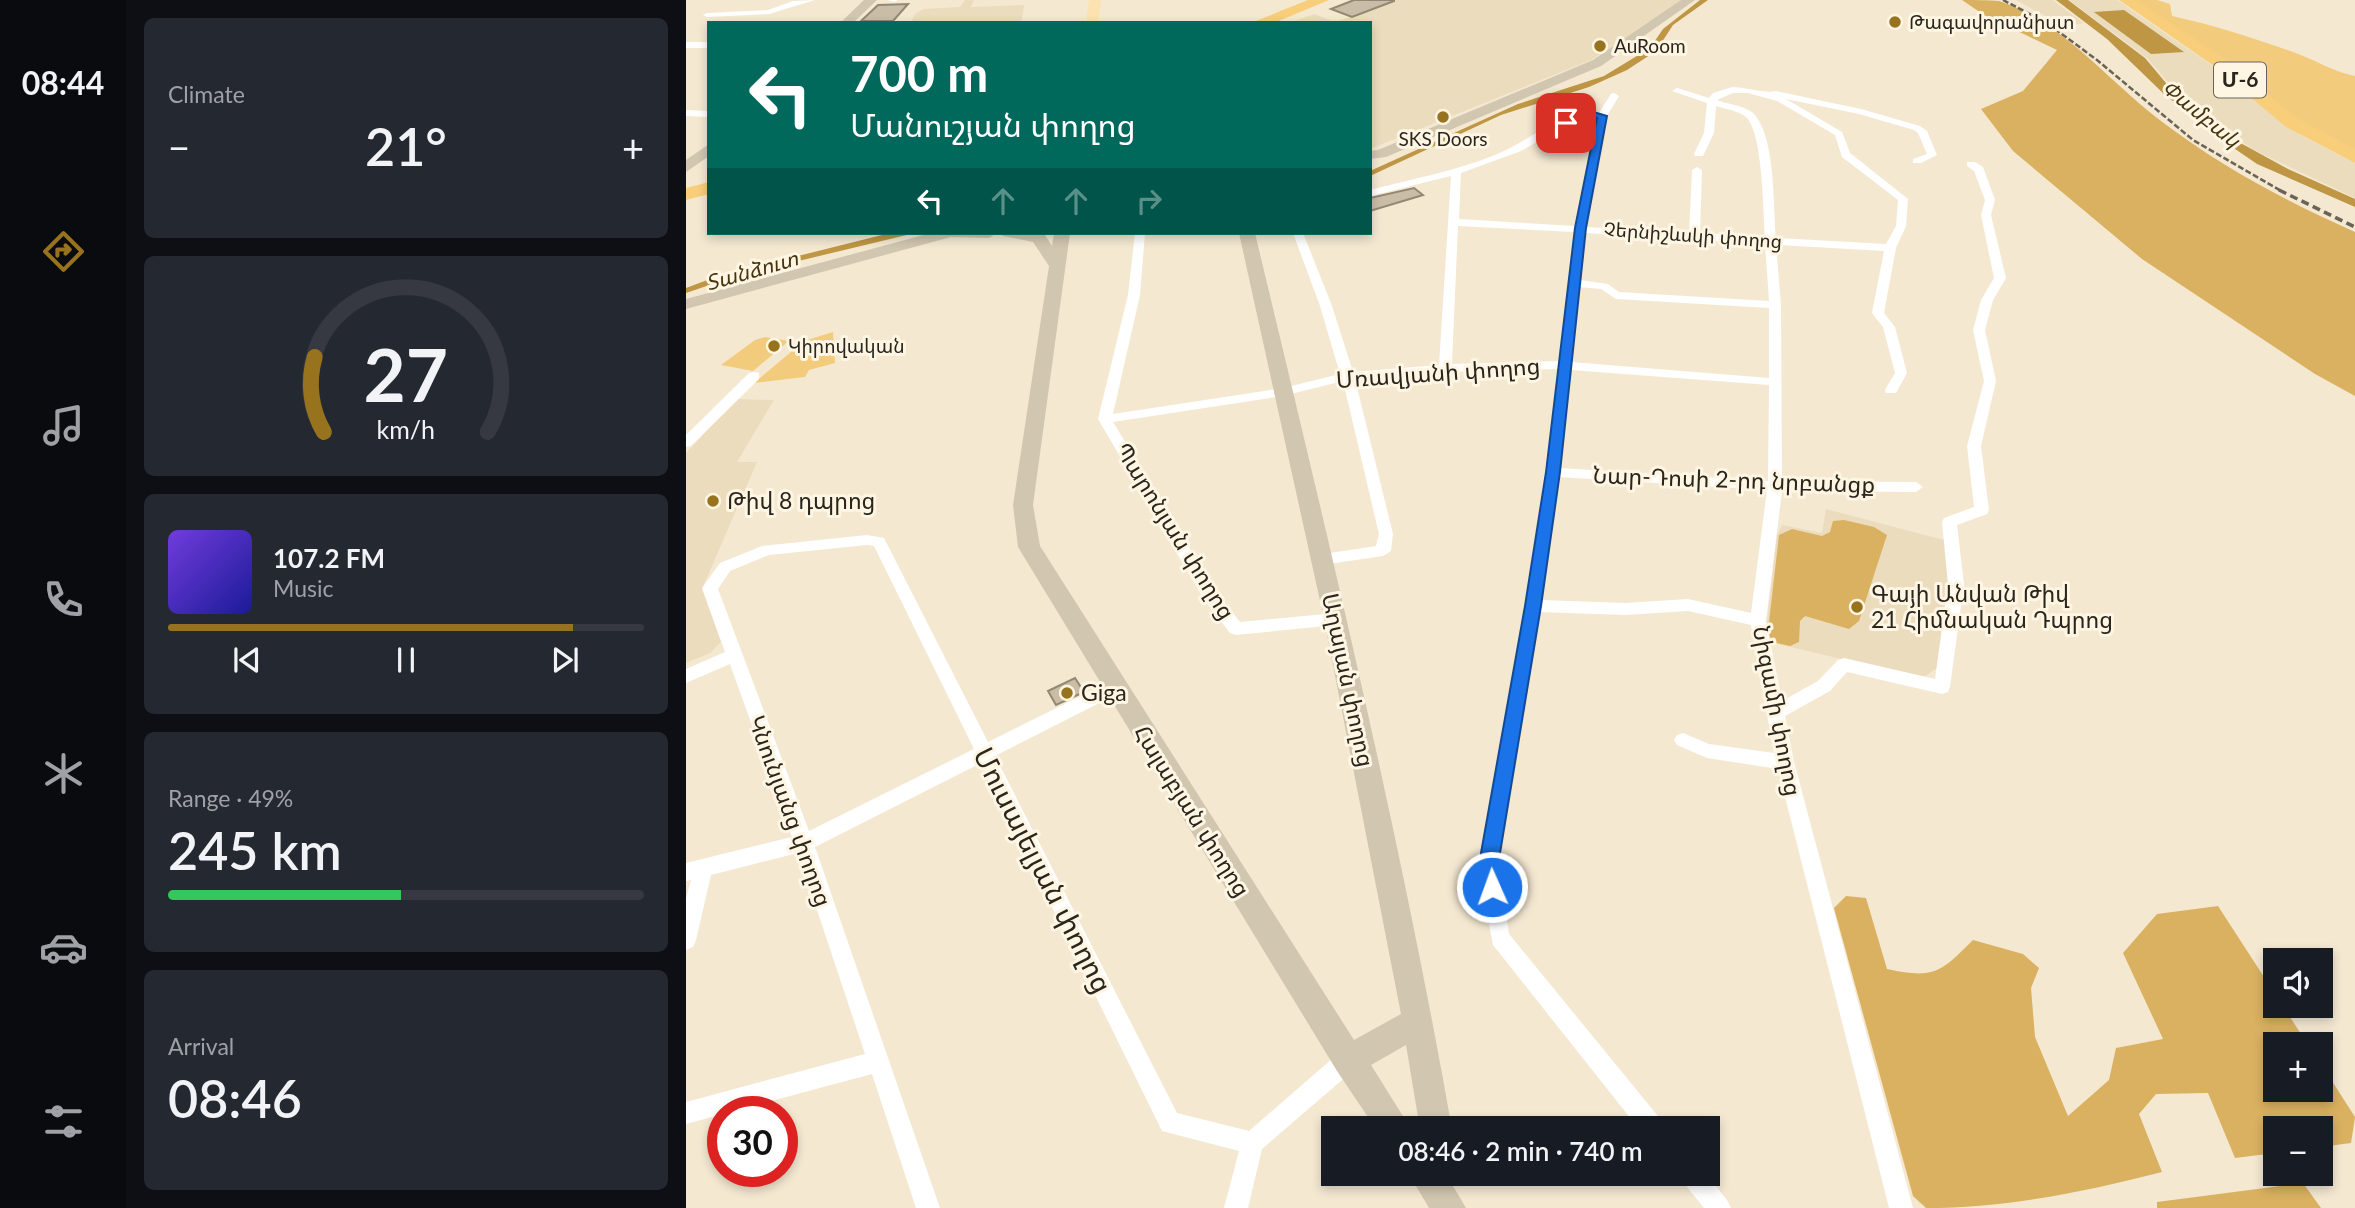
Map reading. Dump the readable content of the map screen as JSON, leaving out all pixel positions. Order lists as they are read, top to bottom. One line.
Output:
{"streets":{"highway":["Մ-6"],"street":["Չերնիշևսկի փողոց","Մռավյանի փողոց","Նար-Դոսի 2-րդ նրբանցք","Պարոնյան փողոց","Աղայան փողոց","Նիզամի փողոց","Կնունյանց փողոց","Հալաբյան փողոց","Մուսայելյան փողոց"]},"crossings":[["Չերնիշևսկի փողոց","Նիզամի փողոց"],["Մռավյանի փողոց","Պարոնյան փողոց"],["Մռավյանի փողոց","Աղայան փողոց"],["Մռավյանի փողոց","Նիզամի փողոց"],["Նար-Դոսի 2-րդ նրբանցք","Նիզամի փողոց"],["Պարոնյան փողոց","Աղայան փողոց"],["Կնունյանց փողոց","Մուսայելյան փողոց"]],"water":["Փամբակ","Տանձուտ"],"places":["Թագավորանիստ","AuRoom","SKS Doors","Կիրովական","Թիվ 8 դպրոց","Գայի Անվան Թիվ 21 Հիմնական Դպրոց","Giga"],"page":{"tabs":"08:44","tile":["Climate",["Range · 49%","245 km"],["Arrival","08:46"]],"turn":["700 m","Մանուշյան փողոց"],"heat":["−","21°","+"],"song":["107.2 FM","Music"],"map_buttons":["+","−"],"limit":"30","trip":"08:46 · 2 min · 740 m","gauge":["27","km/h"]}}
